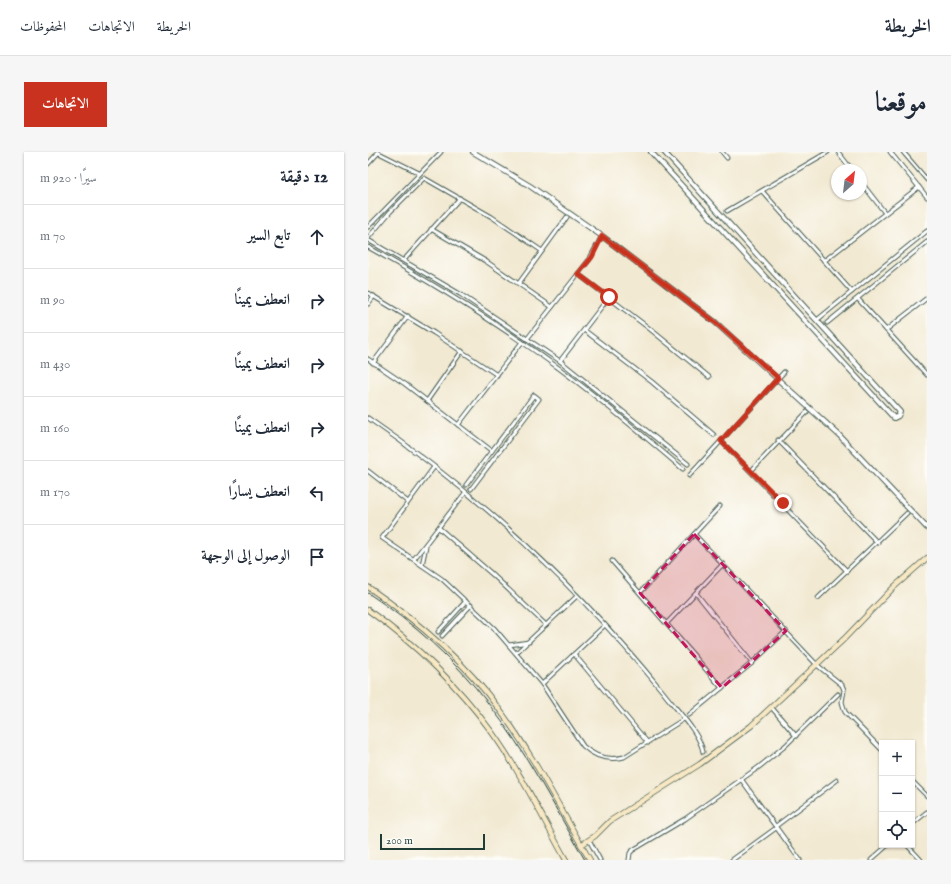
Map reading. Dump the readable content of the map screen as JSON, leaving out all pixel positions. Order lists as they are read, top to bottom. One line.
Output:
{"scale_bar":"200 m","north":"top right","page":{"header":"الخريطة","nav":["الخريطة","الاتجاهات","المحفوظات"],"title":"موقعنا","buttons":"الاتجاهات","heading":["12 دقيقة","سيرًا · 920 m"],"list":[["تابع السير","70 m"],["انعطف يمينًا","90 m"],["انعطف يمينًا","430 m"],["انعطف يمينًا","160 m"],["انعطف يسارًا","170 m"],"الوصول إلى الوجهة"],"map_buttons":["+","−"],"scale":"200 m"}}
